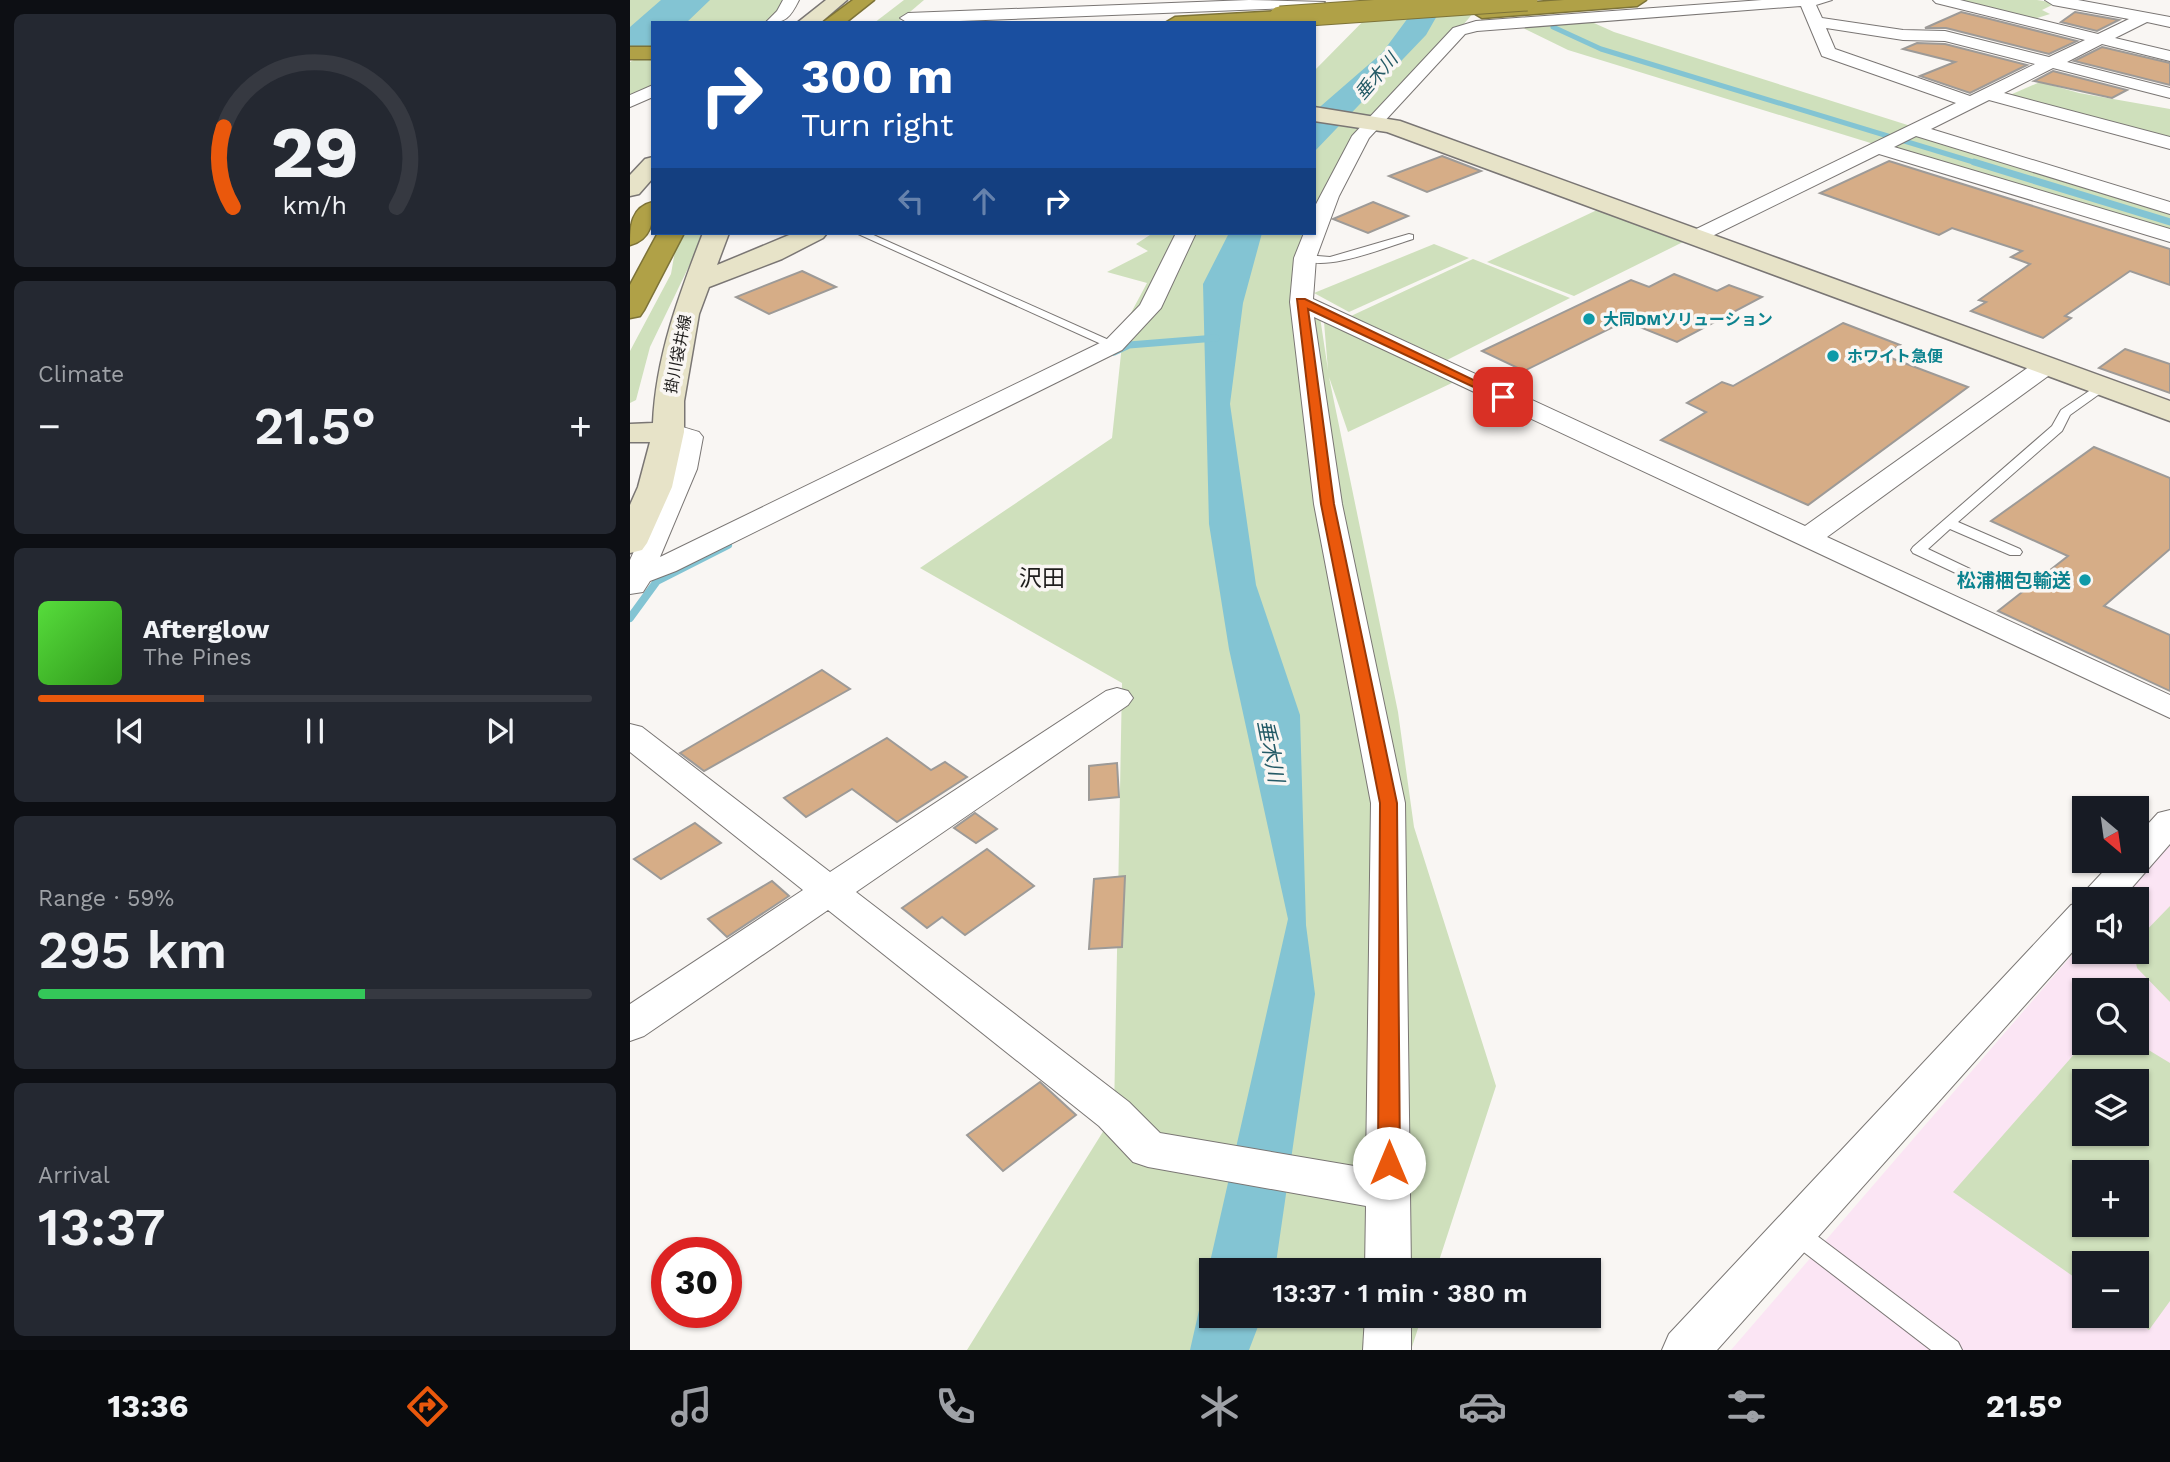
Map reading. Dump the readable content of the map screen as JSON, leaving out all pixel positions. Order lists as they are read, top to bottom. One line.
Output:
{"streets":{"street":["掛川袋井線"]},"districts":["沢田"],"water":["垂木川"],"places":["大同DMソリューション","ホワイト急便","松浦梱包輸送"],"north":"bottom right","page":{"turn":["300 m","Turn right"],"tile":["Climate",["Range · 59%","295 km"],["Arrival","13:37"]],"heat":["−","21.5°","+"],"song":["Afterglow","The Pines"],"map_buttons":["+","−"],"limit":"30","trip":"13:37 · 1 min · 380 m","tabs":["13:36","21.5°"],"gauge":["29","km/h"]}}
